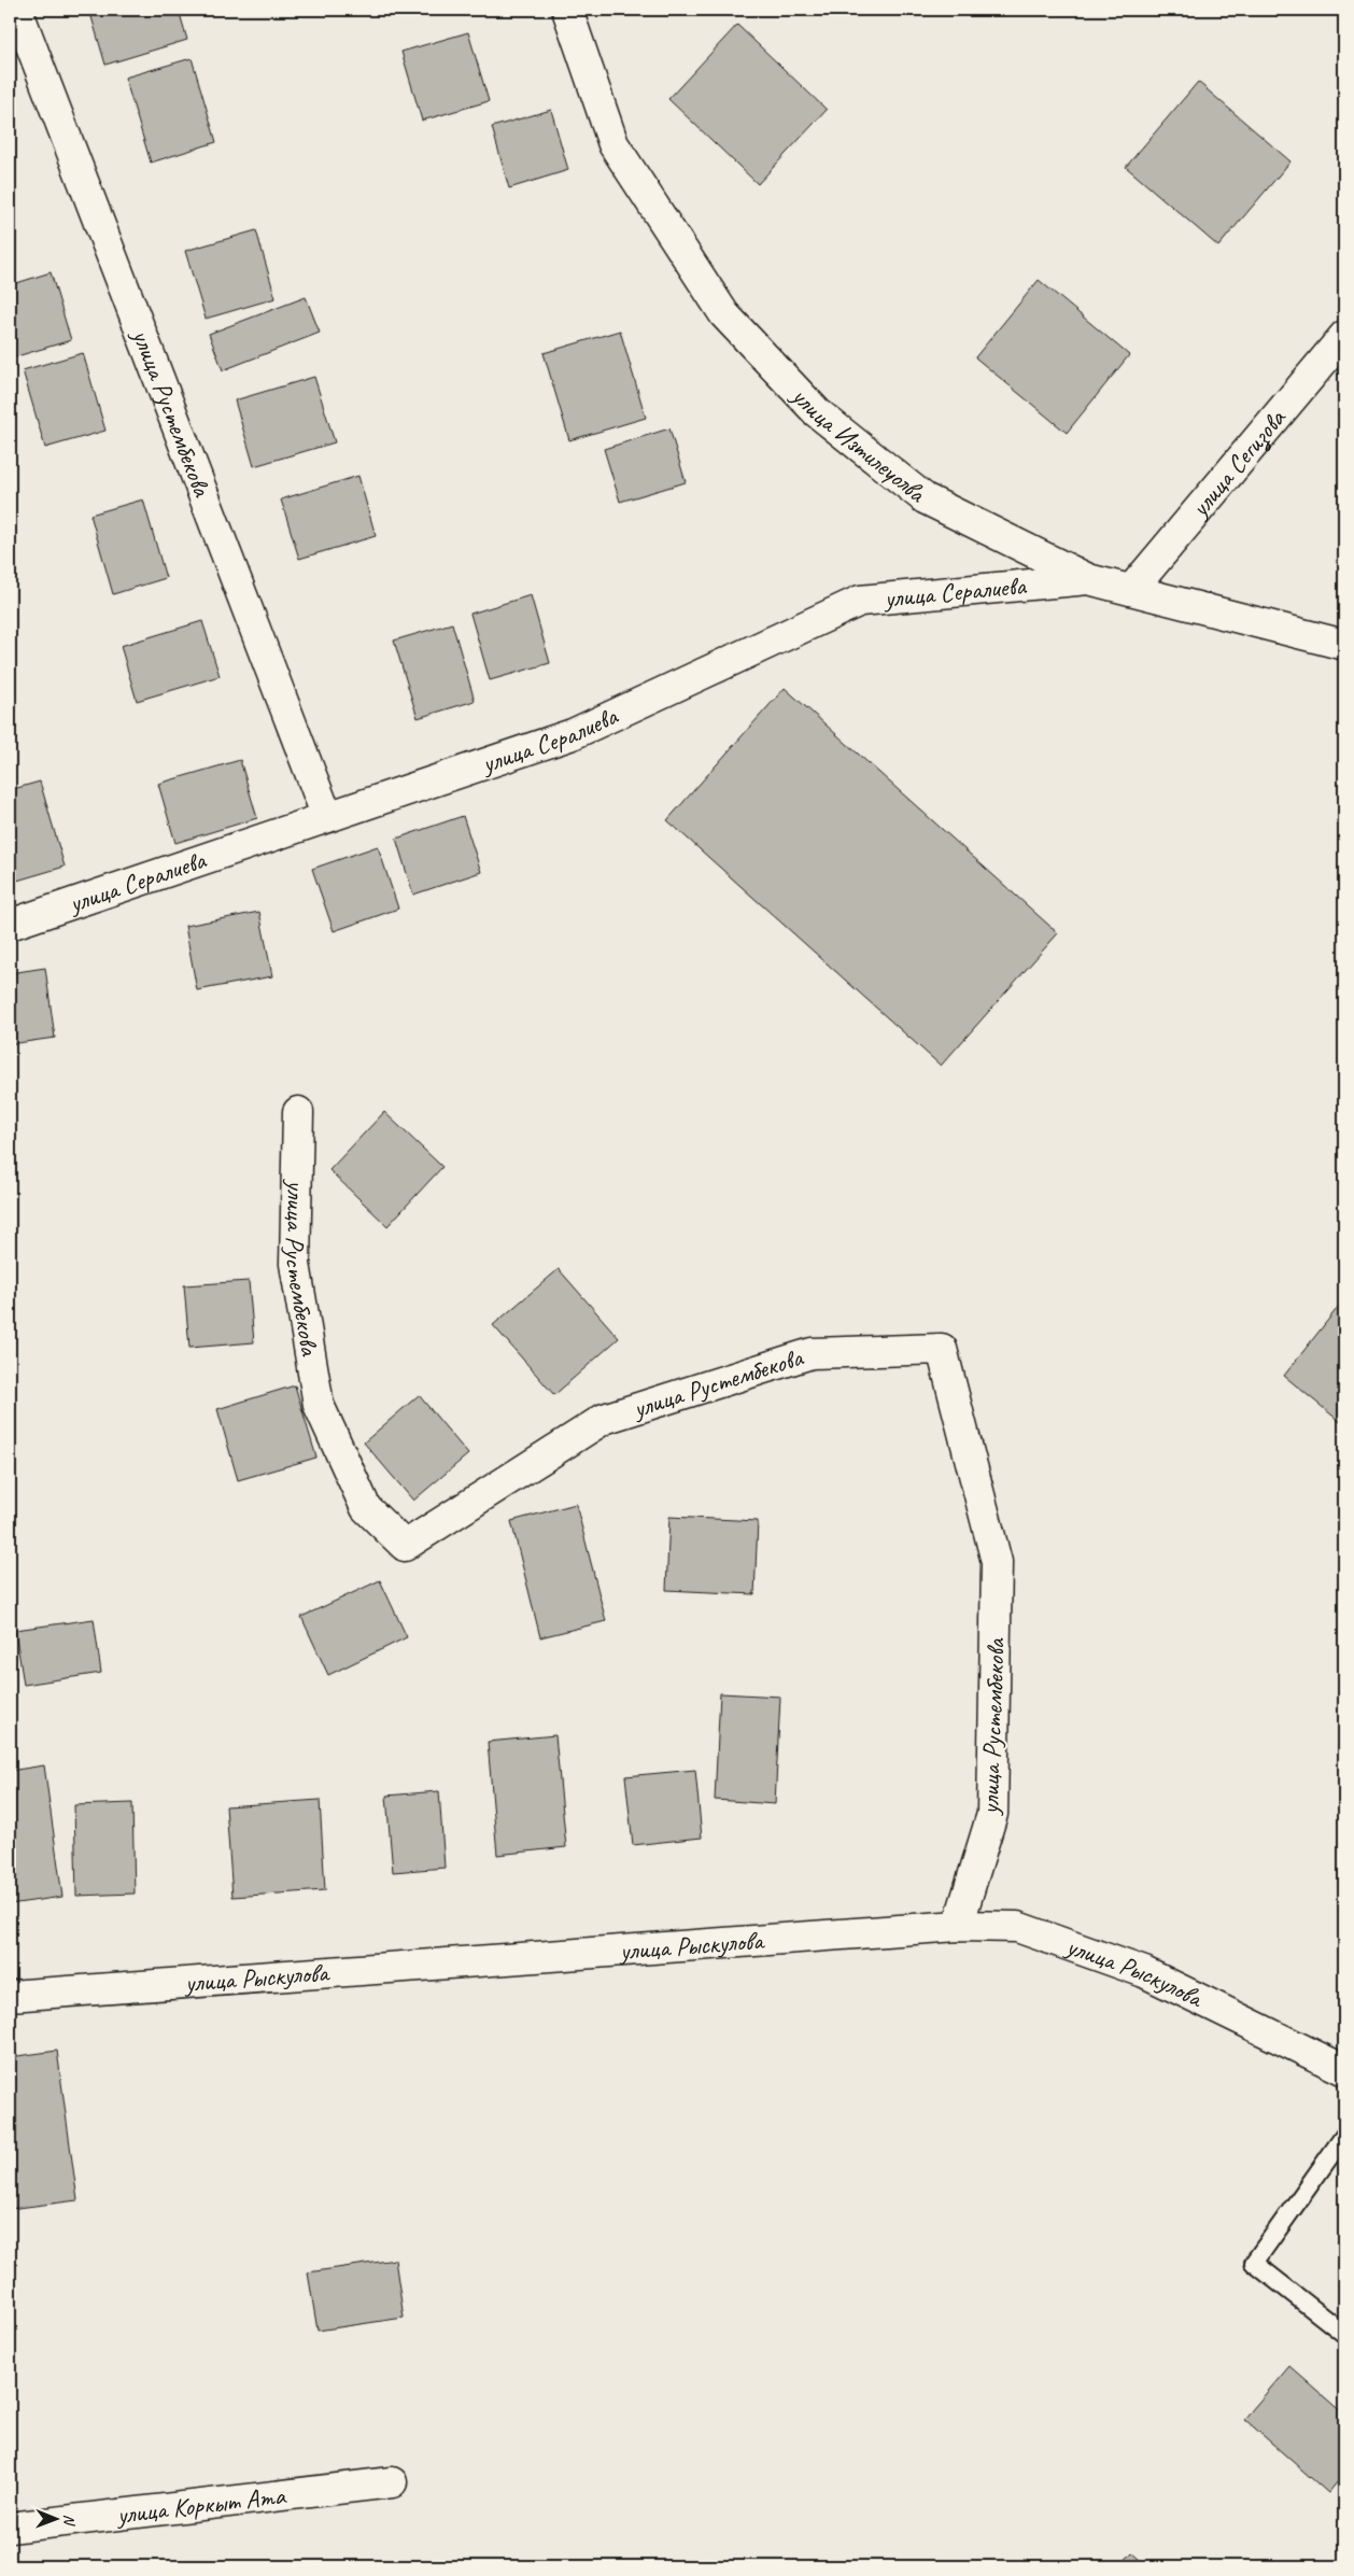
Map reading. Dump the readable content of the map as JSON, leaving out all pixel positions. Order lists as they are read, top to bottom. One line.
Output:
{"streets":{"street":["улица Рустембекова","улица Изтилеуолва","улица Сегизова","улица Сералиева","улица Рыскулова","улица Коркыт Ата"]},"crossings":[["улица Рустембекова","улица Сералиева"],["улица Рустембекова","улица Рыскулова"],["улица Изтилеуолва","улица Сегизова"],["улица Изтилеуолва","улица Сералиева"]],"north":"right"}
